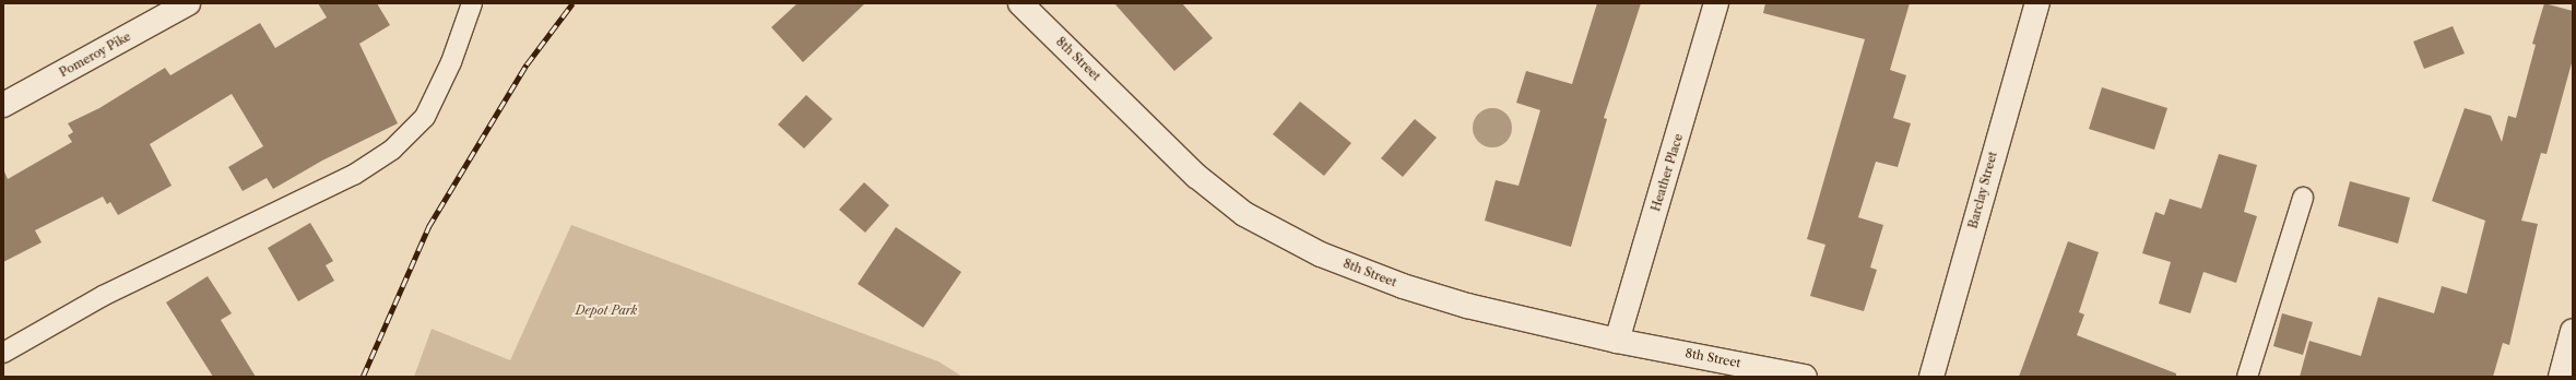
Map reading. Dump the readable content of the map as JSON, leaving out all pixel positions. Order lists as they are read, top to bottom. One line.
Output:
{"streets":{"street":["Pomeroy Pike","8th Street","Heather Place","Barclay Street"]},"crossings":[["8th Street","Heather Place"]],"parks":["Depot Park"]}
